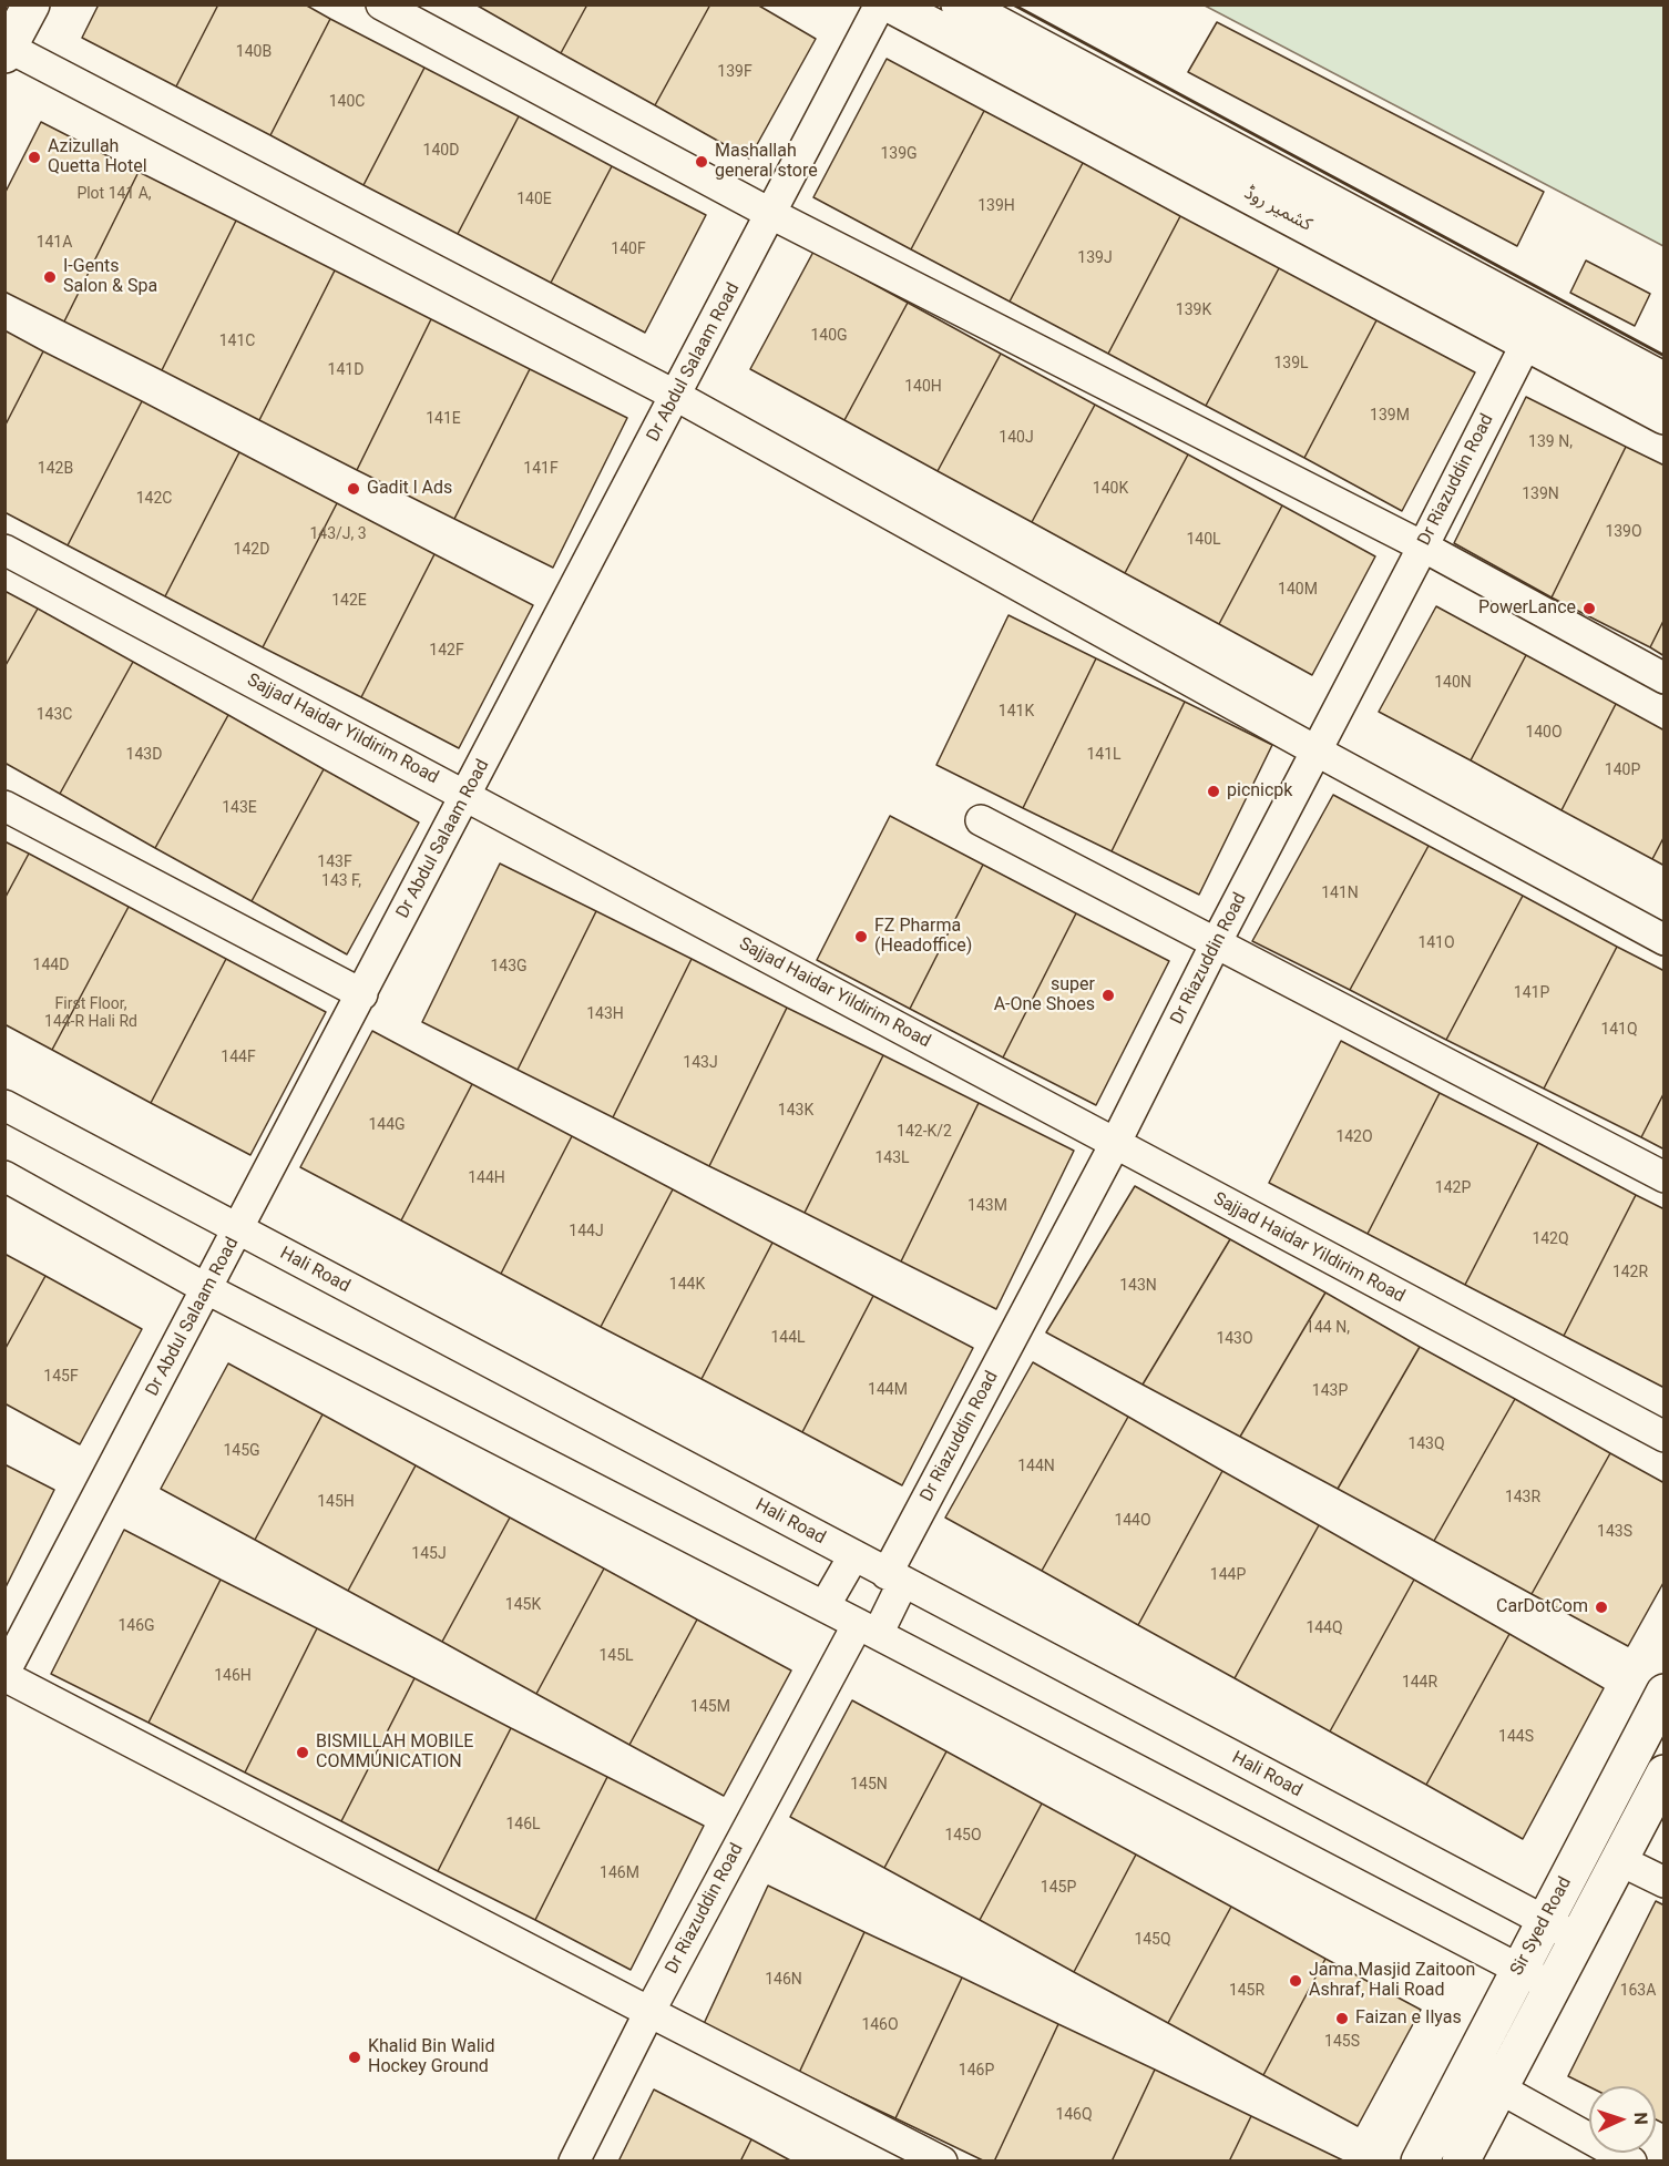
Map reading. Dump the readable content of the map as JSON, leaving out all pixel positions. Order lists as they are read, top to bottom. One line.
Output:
{"streets":{"main road":["کشمیر روڈ","Sir Syed Road"],"street":["Dr Abdul Salaam Road","Dr Riazuddin Road","Sajjad Haidar Yildirim Road","Hali Road"]},"crossings":[["کشمیر روڈ","Dr Riazuddin Road"],["Dr Abdul Salaam Road","Sajjad Haidar Yildirim Road"],["Dr Abdul Salaam Road","Hali Road"],["Dr Riazuddin Road","Sajjad Haidar Yildirim Road"],["Dr Riazuddin Road","Hali Road"],["Hali Road","Sir Syed Road"]],"places":["Azizullah Quetta Hotel","Mashallah general store","I-Gents Salon & Spa","Gadit l Ads","PowerLance","picnicpk","FZ Pharma (Headoffice)","super A-One Shoes","CarDotCom","BISMILLAH MOBILE COMMUNICATION","Jama Masjid Zaitoon Ashraf, Hali Road","Faizan e Ilyas","Khalid Bin Walid Hockey Ground"],"house_numbers":["140B","139F","140C","140D","139G","Plot 141 A,","140E","139H","141A","140F","139J","139K","140G","141C","139L","141D","140H","139M","141E","140J","139 N,","142B","141F","140K","139N","142C","139O","143/J, 3","140L","142D","140M","142E","142F","140N","141K","143C","140O","143D","141L","140P","143E","143F","143 F,","141N","141O","144D","143G","141P","First Floor, 144-R Hali Rd","143H","141Q","144F","143J","143K","144G","142-K/2","142O","143L","144H","142P","143M","144J","142Q","142R","144K","143N","144 N,","144L","143O","145F","144M","143P","143Q","145G","144N","143R","145H","144O","143S","145J","144P","145K","146G","144Q","145L","146H","144R","145M","144S","145N","146L","145O","146M","145P","145Q","146N","145R","163A","146O","145S","146P","146Q"],"north":"right"}
